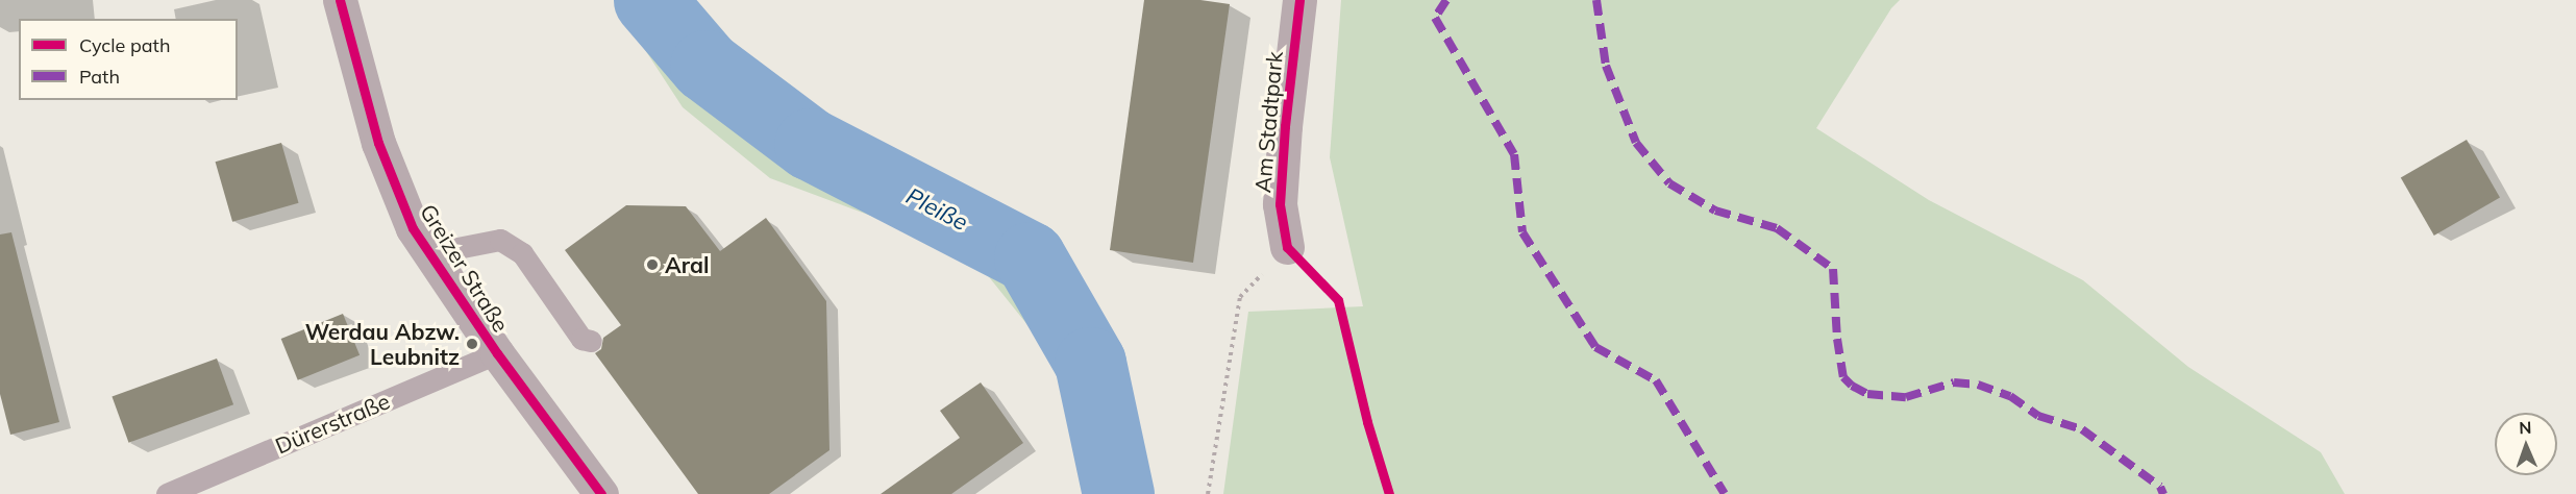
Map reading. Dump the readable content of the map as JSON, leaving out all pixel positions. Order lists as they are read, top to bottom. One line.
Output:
{"streets":{"street":["Am Stadtpark","Greizer Straße"],"lane":["Dürerstraße"]},"crossings":[["Greizer Straße","Dürerstraße"]],"water":["Pleiße"],"places":["Aral","Werdau Abzw. Leubnitz"],"legend":["Cycle path","Path"],"north":"top"}
